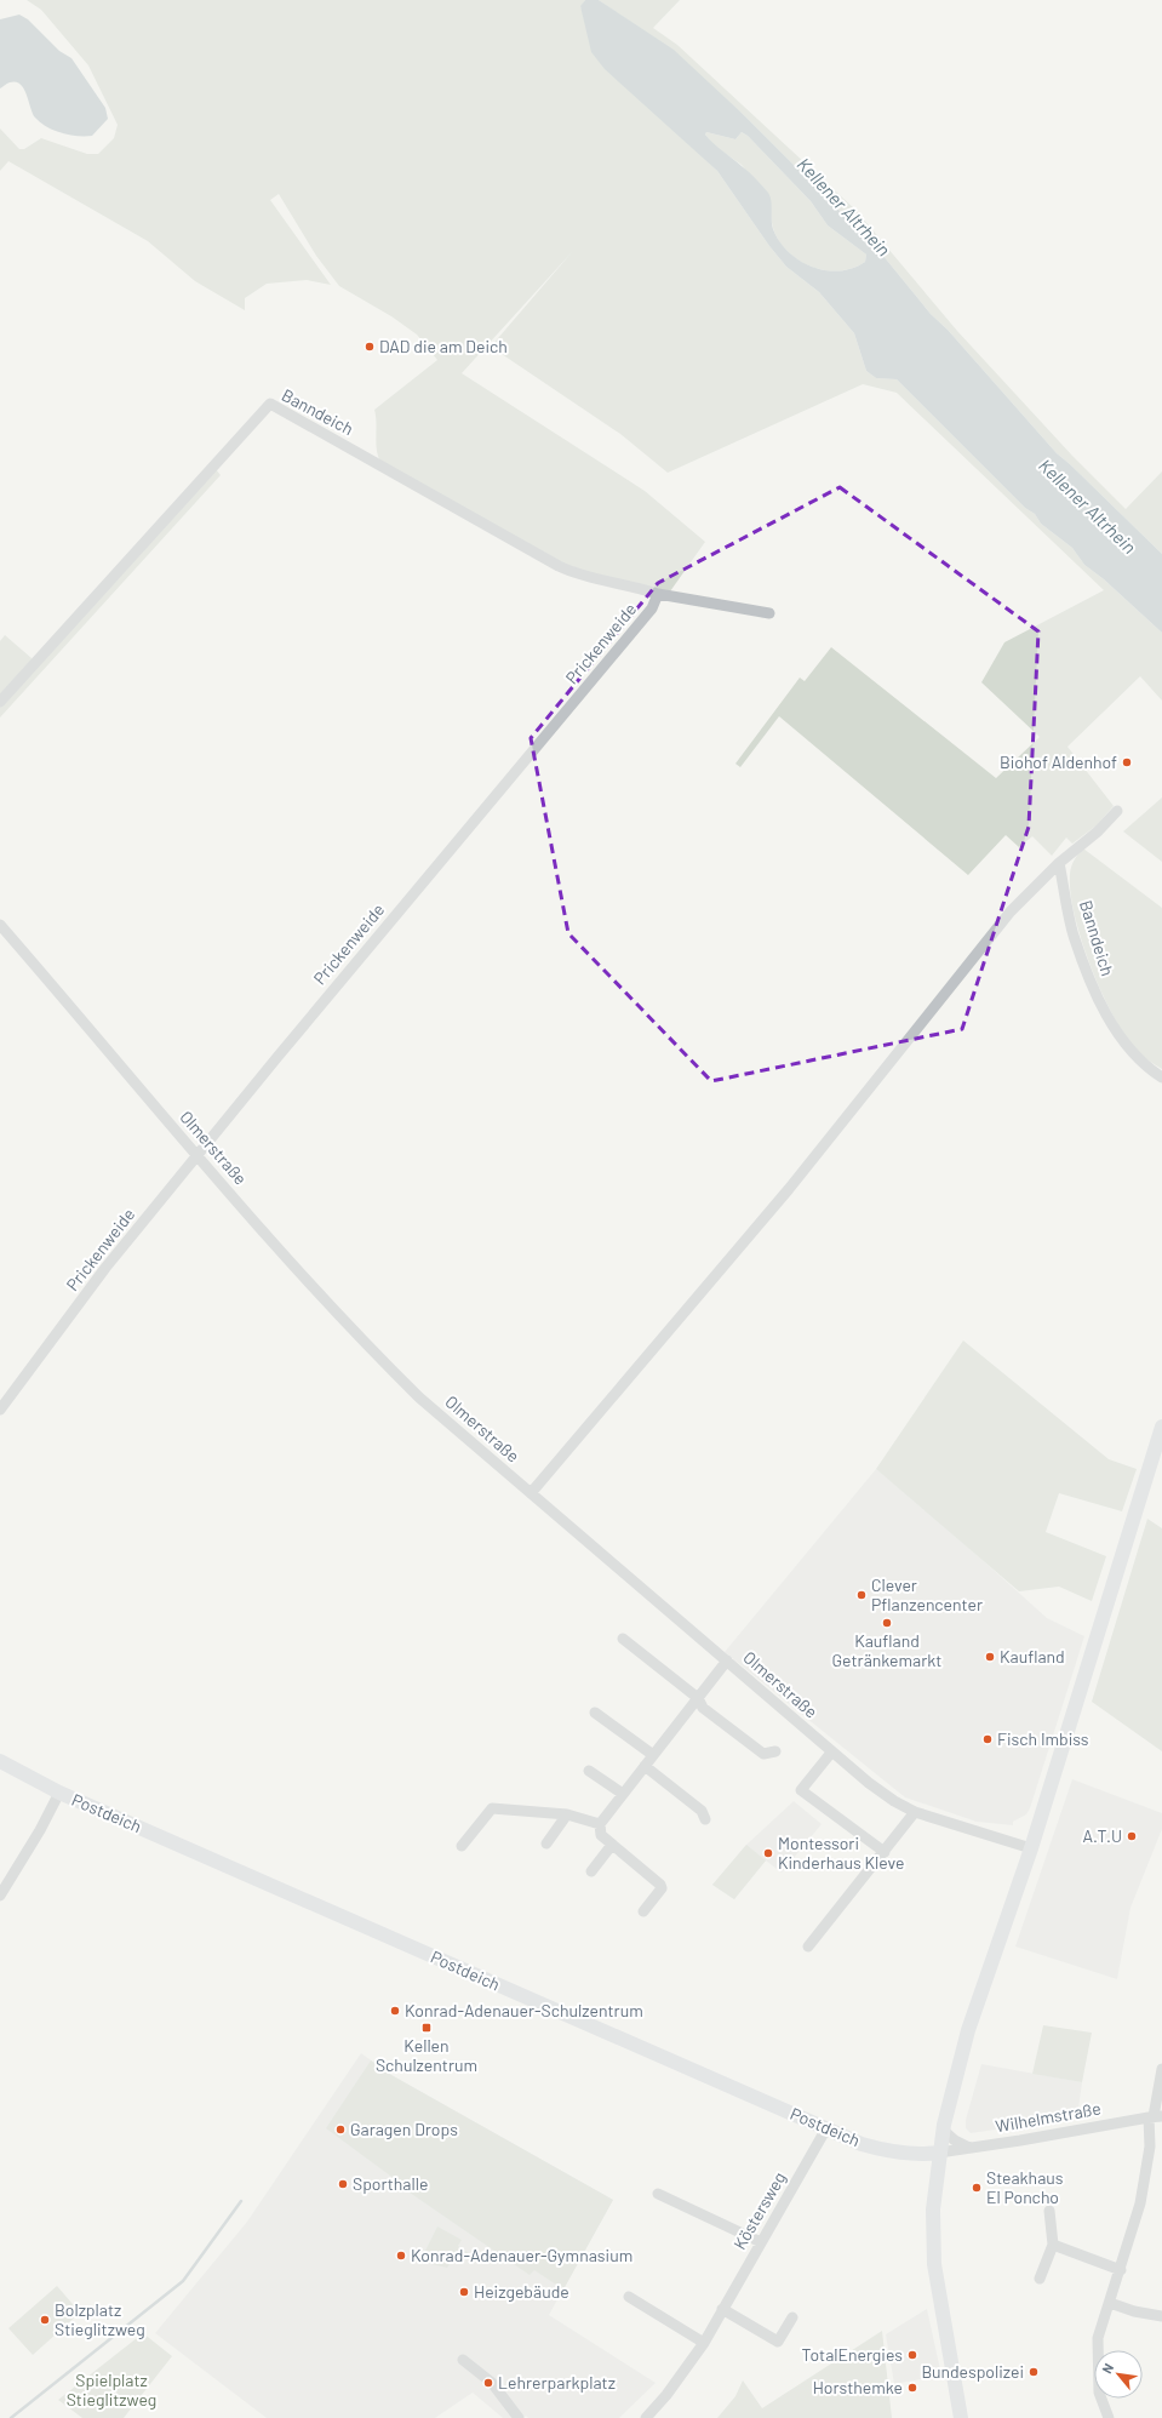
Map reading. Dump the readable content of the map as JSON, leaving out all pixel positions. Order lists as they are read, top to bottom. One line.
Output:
{"streets":{"main road":["Postdeich"],"street":["Banndeich","Prickenweide","Olmerstraße","Wilhelmstraße","Köstersweg"]},"crossings":[["Banndeich","Prickenweide"],["Prickenweide","Olmerstraße"],["Postdeich","Wilhelmstraße"],["Postdeich","Köstersweg"]],"water":["Kellener Altrhein"],"parks":["Spielplatz Stieglitzweg"],"places":{"other":["DAD die am Deich","Biohof Aldenhof","Clever Pflanzencenter","Kaufland Getränkemarkt","Kaufland","Fisch Imbiss","A.T.U","Montessori Kinderhaus Kleve","Konrad-Adenauer-Schulzentrum","Garagen Drops","Sporthalle","Steakhaus El Poncho","Konrad-Adenauer-Gymnasium","Heizgebäude","Bolzplatz Stieglitzweg","TotalEnergies","Bundespolizei","Lehrerparkplatz","Horsthemke"],"transit":["Kellen Schulzentrum"]},"north":"top left"}
